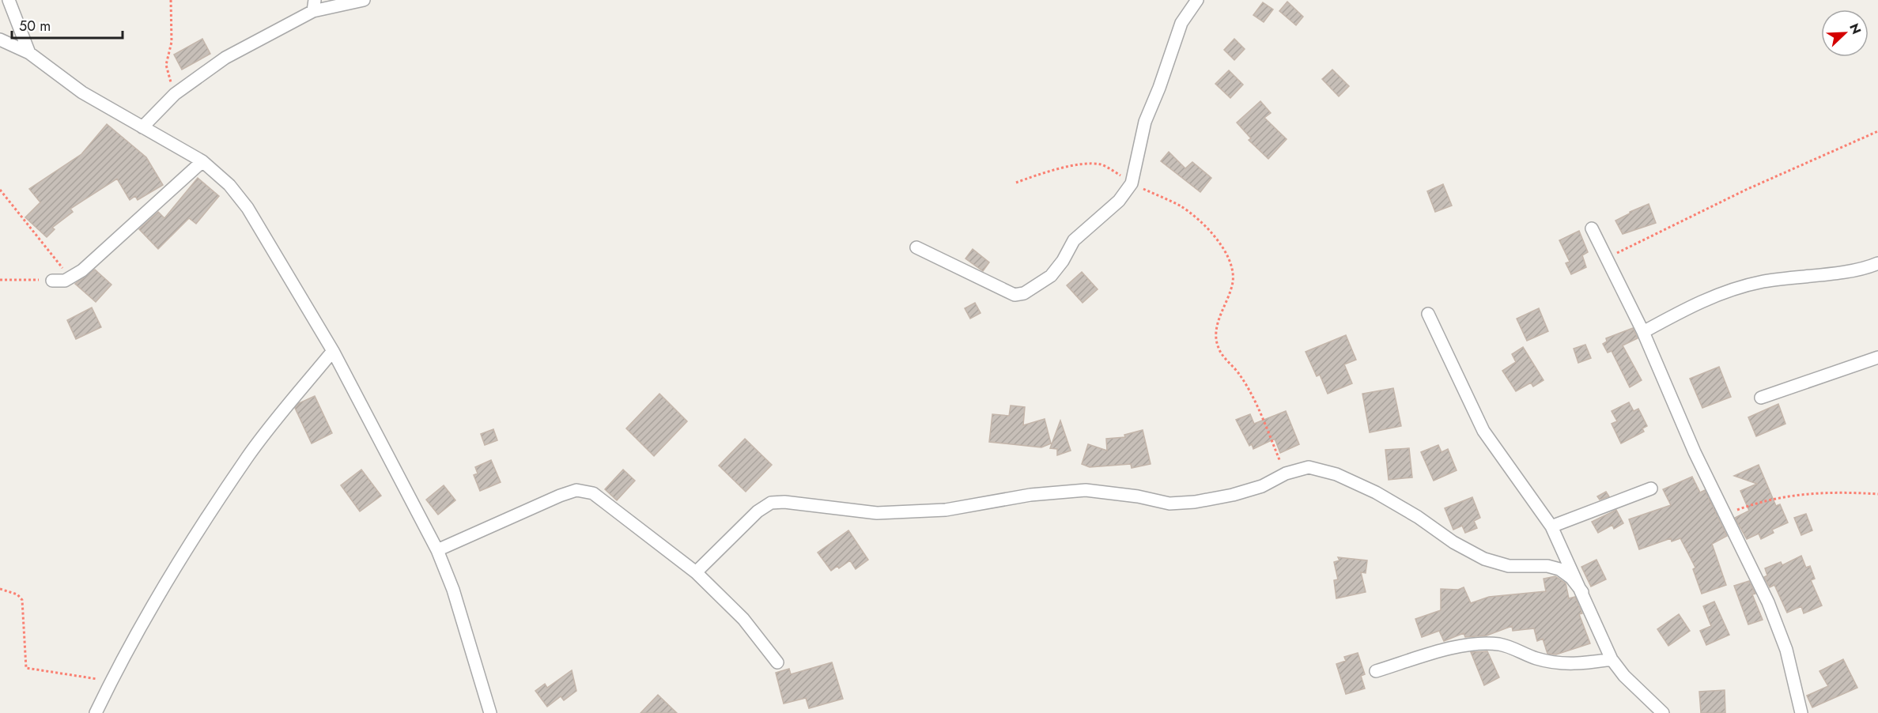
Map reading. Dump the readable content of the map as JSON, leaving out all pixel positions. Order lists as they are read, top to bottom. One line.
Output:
{"scale_bar":"50 m","north":"top right"}
